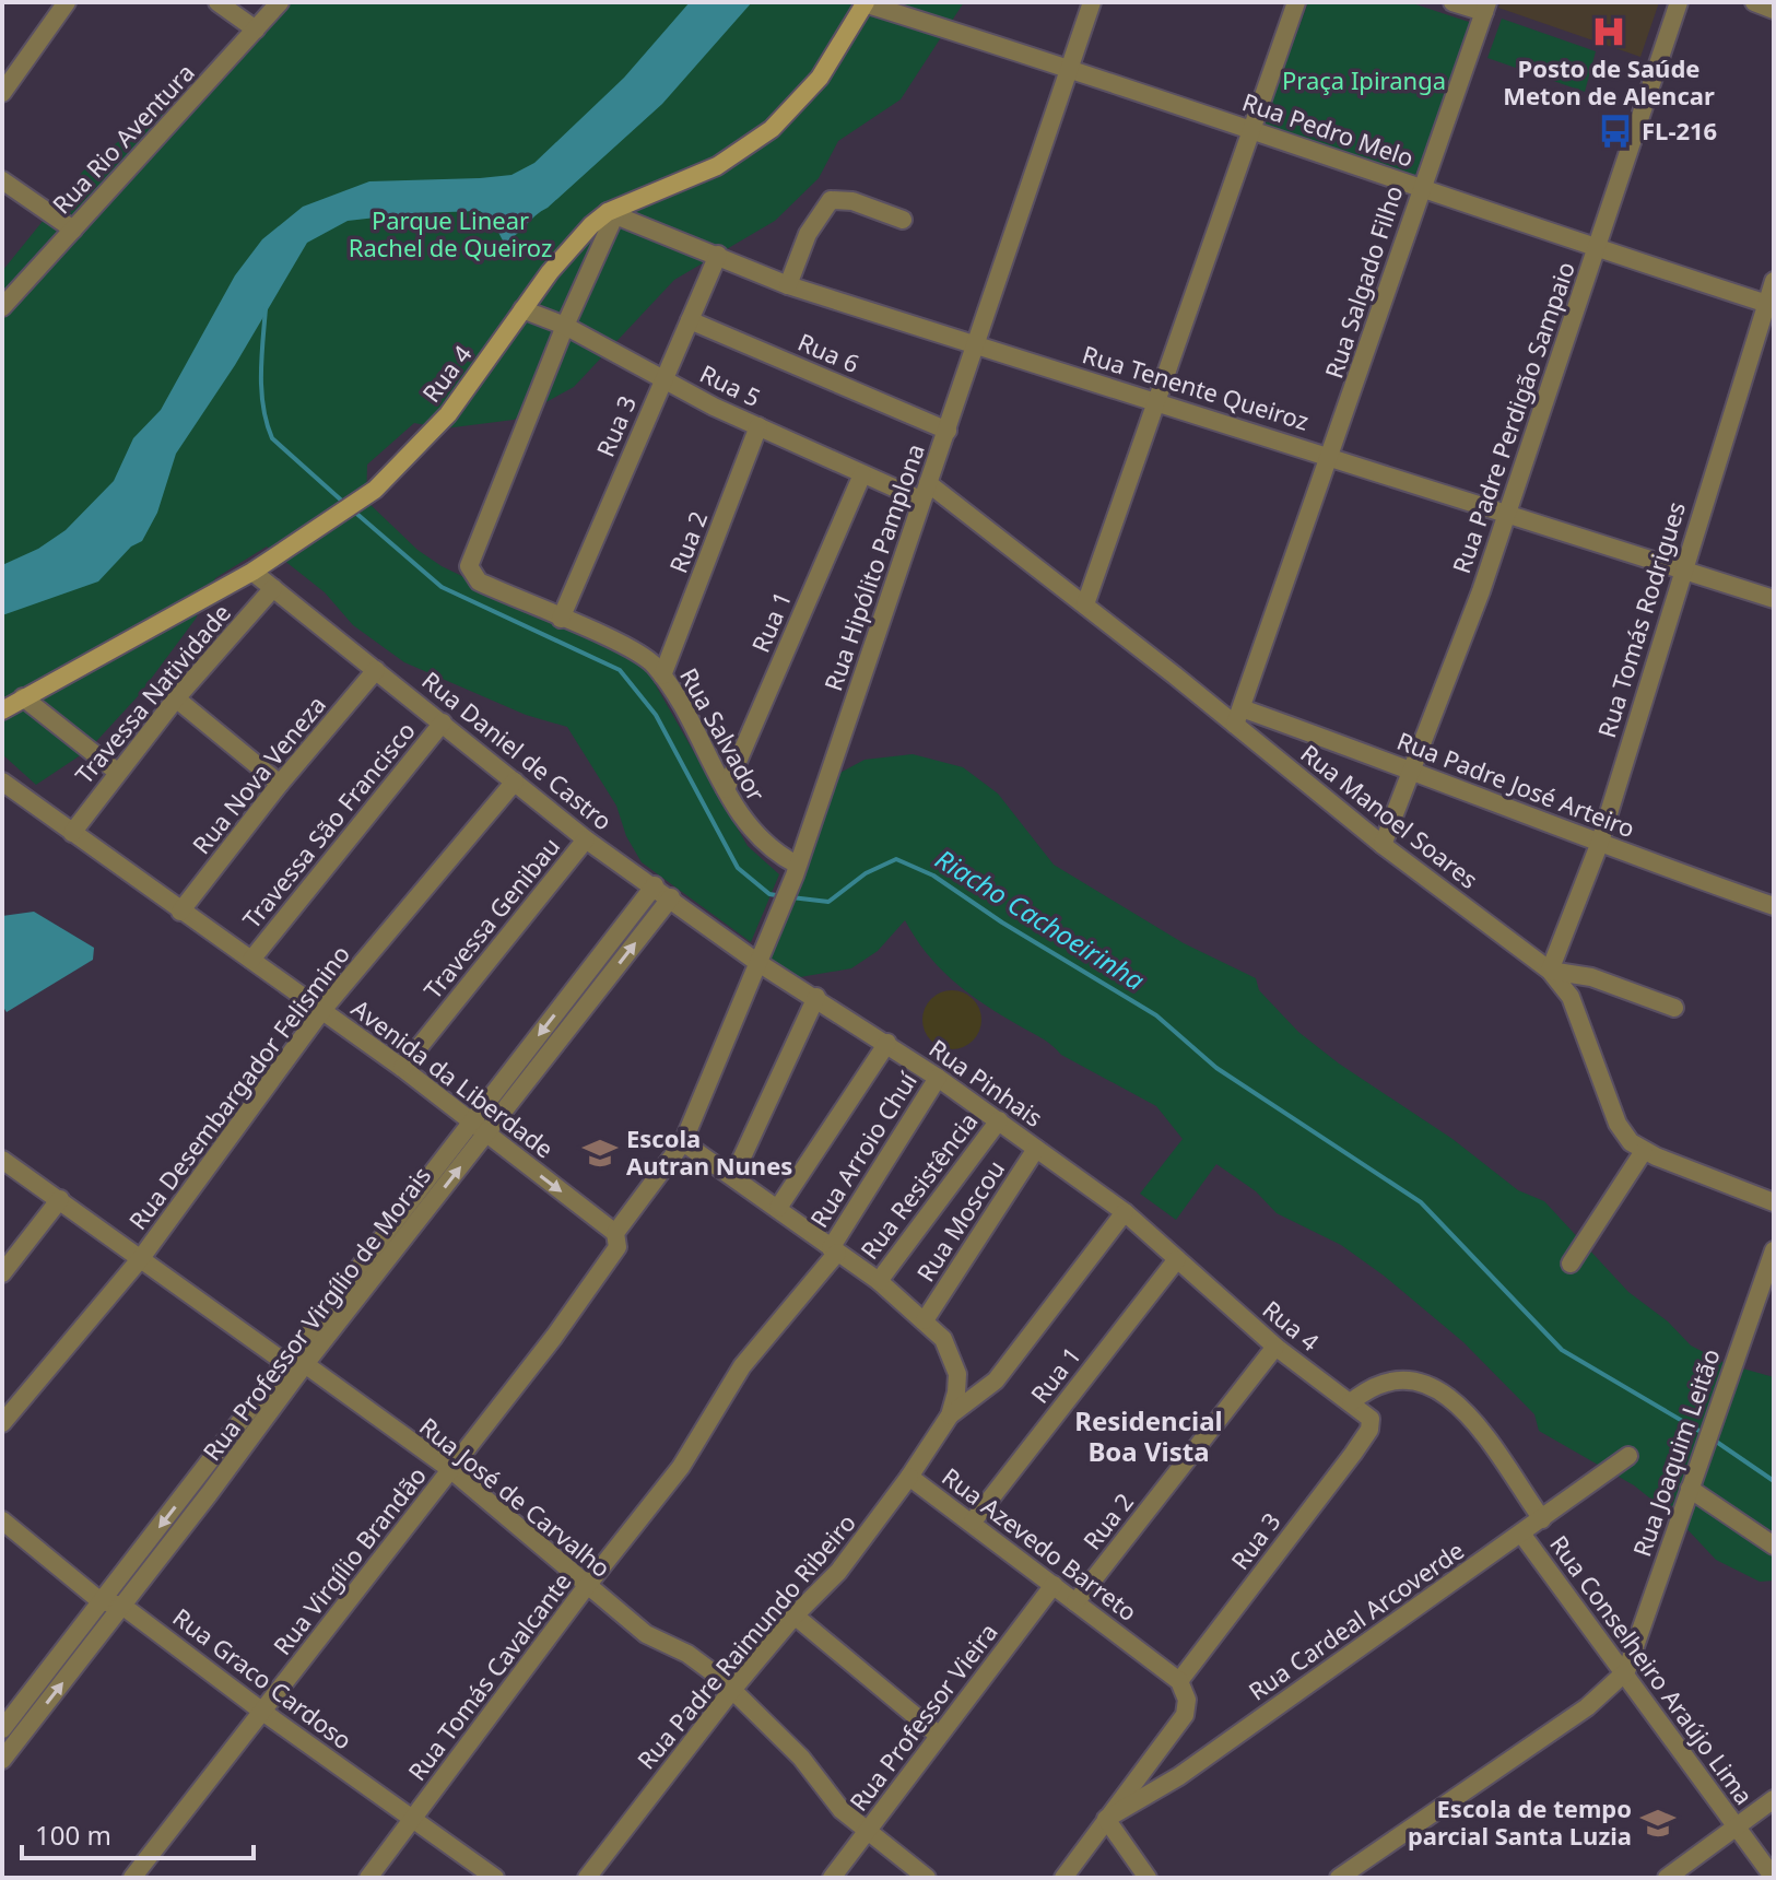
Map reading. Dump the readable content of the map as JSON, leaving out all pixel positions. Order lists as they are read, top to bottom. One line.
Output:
{"streets":{"main road":["Rua 4"],"street":["Rua Pedro Melo","Rua Rio Aventura","Rua Salgado Filho","Rua 6","Rua 5","Rua Tenente Queiroz","Rua Padre Perdigão Sampaio","Rua 3","Rua 2","Rua Hipólito Pamplona","Rua Tomás Rodrigues","Rua 1","Travessa Natividade","Rua Salvador","Rua Daniel de Castro","Rua Nova Veneza","Rua Padre José Arteiro","Rua Manoel Soares","Travessa São Francisco","Travessa Genibau","Avenida da Liberdade","Rua Pinhais","Rua Desembargador Felismino","Rua Arroio Chuí","Rua Resistência","Rua Moscou","Rua Professor Virgílio de Morais","Rua Joaquim Leitão","Rua José de Carvalho","Rua Azevedo Barreto","Rua Virgílio Brandão","Rua Cardeal Arcoverde","Rua Padre Raimundo Ribeiro","Rua Conselheiro Araújo Lima","Rua Tomás Cavalcante","Rua Graco Cardoso","Rua Professor Vieira"]},"crossings":[["Rua Pedro Melo","Rua Salgado Filho"],["Rua Pedro Melo","Rua 4"],["Rua Pedro Melo","Rua Padre Perdigão Sampaio"],["Rua Pedro Melo","Rua Hipólito Pamplona"],["Rua Pedro Melo","Rua Tomás Rodrigues"],["Rua Salgado Filho","Rua Tenente Queiroz"],["Rua Salgado Filho","Rua Padre José Arteiro"],["Rua Salgado Filho","Rua Manoel Soares"],["Rua 6","Rua 3"],["Rua 6","Rua Hipólito Pamplona"],["Rua 4","Rua 5"],["Rua 4","Rua Tenente Queiroz"],["Rua 4","Rua 3"],["Rua 4","Rua 2"],["Rua 4","Rua 1"],["Rua 4","Rua Daniel de Castro"],["Rua 4","Rua Pinhais"],["Rua 4","Rua Conselheiro Araújo Lima"],["Rua 5","Rua 3"],["Rua 5","Rua 2"],["Rua 5","Rua Hipólito Pamplona"],["Rua 5","Rua 1"],["Rua 5","Rua Salvador"],["Rua 5","Rua Manoel Soares"],["Rua Tenente Queiroz","Rua Padre Perdigão Sampaio"],["Rua Tenente Queiroz","Rua 3"],["Rua Tenente Queiroz","Rua Hipólito Pamplona"],["Rua Tenente Queiroz","Rua Tomás Rodrigues"],["Rua Padre Perdigão Sampaio","Rua Padre José Arteiro"],["Rua Padre Perdigão Sampaio","Rua Manoel Soares"],["Rua 3","Rua Salvador"],["Rua 3","Rua Azevedo Barreto"],["Rua 3","Rua Cardeal Arcoverde"],["Rua 2","Rua Salvador"],["Rua 2","Rua Azevedo Barreto"],["Rua Hipólito Pamplona","Rua Salvador"],["Rua Hipólito Pamplona","Rua Daniel de Castro"],["Rua Hipólito Pamplona","Rua Manoel Soares"],["Rua Hipólito Pamplona","Rua Pinhais"],["Rua Hipólito Pamplona","Rua Azevedo Barreto"],["Rua Hipólito Pamplona","Rua Virgílio Brandão"],["Rua Tomás Rodrigues","Rua Padre José Arteiro"],["Rua Tomás Rodrigues","Rua Manoel Soares"],["Rua 1","Rua Salvador"],["Rua 1","Rua Pinhais"],["Rua 1","Rua Azevedo Barreto"],["Travessa Natividade","Rua Daniel de Castro"],["Travessa Natividade","Avenida da Liberdade"],["Rua Daniel de Castro","Rua Nova Veneza"],["Rua Daniel de Castro","Travessa São Francisco"],["Rua Daniel de Castro","Travessa Genibau"],["Rua Daniel de Castro","Rua Pinhais"],["Rua Daniel de Castro","Rua Desembargador Felismino"],["Rua Daniel de Castro","Rua Professor Virgílio de Morais"],["Rua Nova Veneza","Avenida da Liberdade"],["Rua Padre José Arteiro","Rua Manoel Soares"],["Travessa São Francisco","Avenida da Liberdade"],["Travessa Genibau","Avenida da Liberdade"],["Avenida da Liberdade","Rua Desembargador Felismino"],["Avenida da Liberdade","Rua Professor Virgílio de Morais"],["Avenida da Liberdade","Rua Virgílio Brandão"],["Rua Pinhais","Rua Arroio Chuí"],["Rua Pinhais","Rua Resistência"],["Rua Pinhais","Rua Moscou"],["Rua Desembargador Felismino","Rua José de Carvalho"],["Rua Arroio Chuí","Rua Azevedo Barreto"],["Rua Arroio Chuí","Rua Tomás Cavalcante"],["Rua Resistência","Rua Azevedo Barreto"],["Rua Moscou","Rua Azevedo Barreto"],["Rua Professor Virgílio de Morais","Rua José de Carvalho"],["Rua Professor Virgílio de Morais","Rua Graco Cardoso"],["Rua Joaquim Leitão","Rua Conselheiro Araújo Lima"],["Rua José de Carvalho","Rua Virgílio Brandão"],["Rua José de Carvalho","Rua Padre Raimundo Ribeiro"],["Rua José de Carvalho","Rua Tomás Cavalcante"],["Rua José de Carvalho","Rua Professor Vieira"],["Rua Azevedo Barreto","Rua Virgílio Brandão"],["Rua Azevedo Barreto","Rua Cardeal Arcoverde"],["Rua Azevedo Barreto","Rua Padre Raimundo Ribeiro"],["Rua Azevedo Barreto","Rua Tomás Cavalcante"],["Rua Azevedo Barreto","Rua Professor Vieira"],["Rua Virgílio Brandão","Rua Graco Cardoso"],["Rua Cardeal Arcoverde","Rua Conselheiro Araújo Lima"],["Rua Tomás Cavalcante","Rua Graco Cardoso"]],"districts":["Residencial Boa Vista"],"water":["Riacho Cachoeirinha"],"parks":["Praça Ipiranga","Parque Linear Rachel de Queiroz"],"places":{"hospital":["Posto de Saúde Meton de Alencar"],"bus stop":["FL-216"],"school or university":["Escola Autran Nunes","Escola de tempo parcial Santa Luzia"]},"scale_bar":"100 m"}
